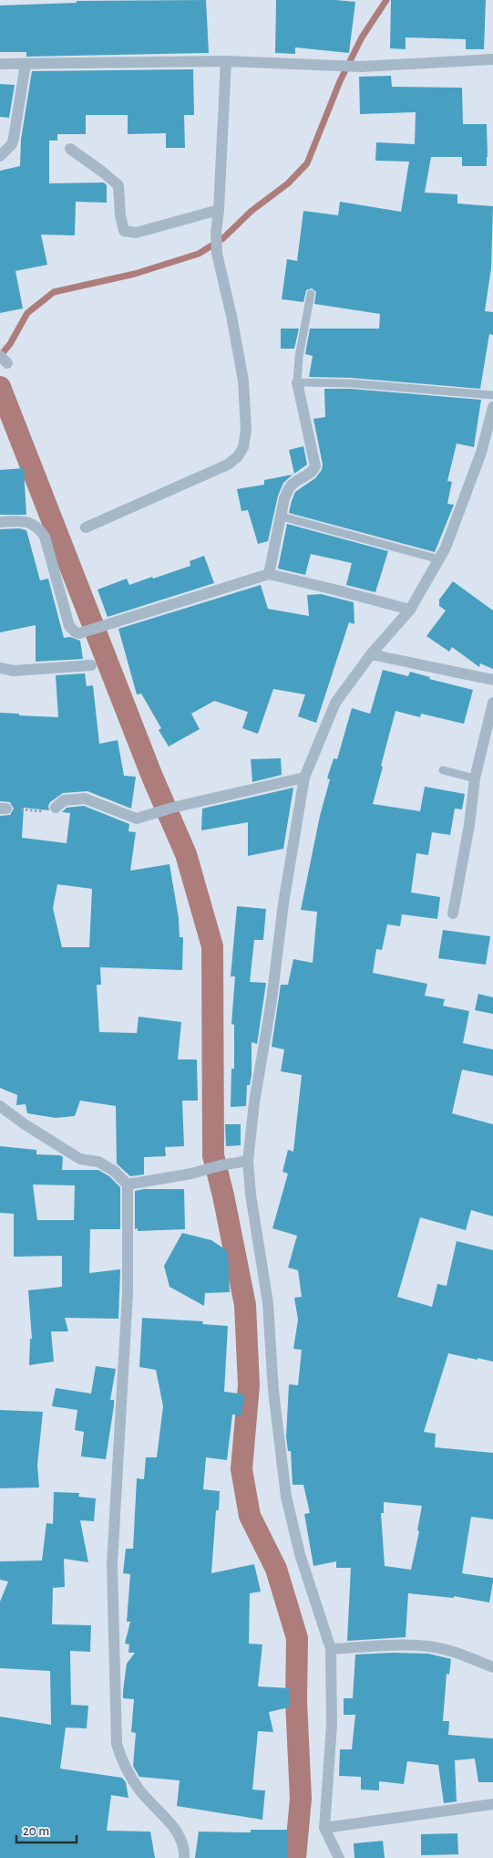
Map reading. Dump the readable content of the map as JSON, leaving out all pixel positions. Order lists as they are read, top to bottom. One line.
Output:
{"scale_bar":"20 m"}
